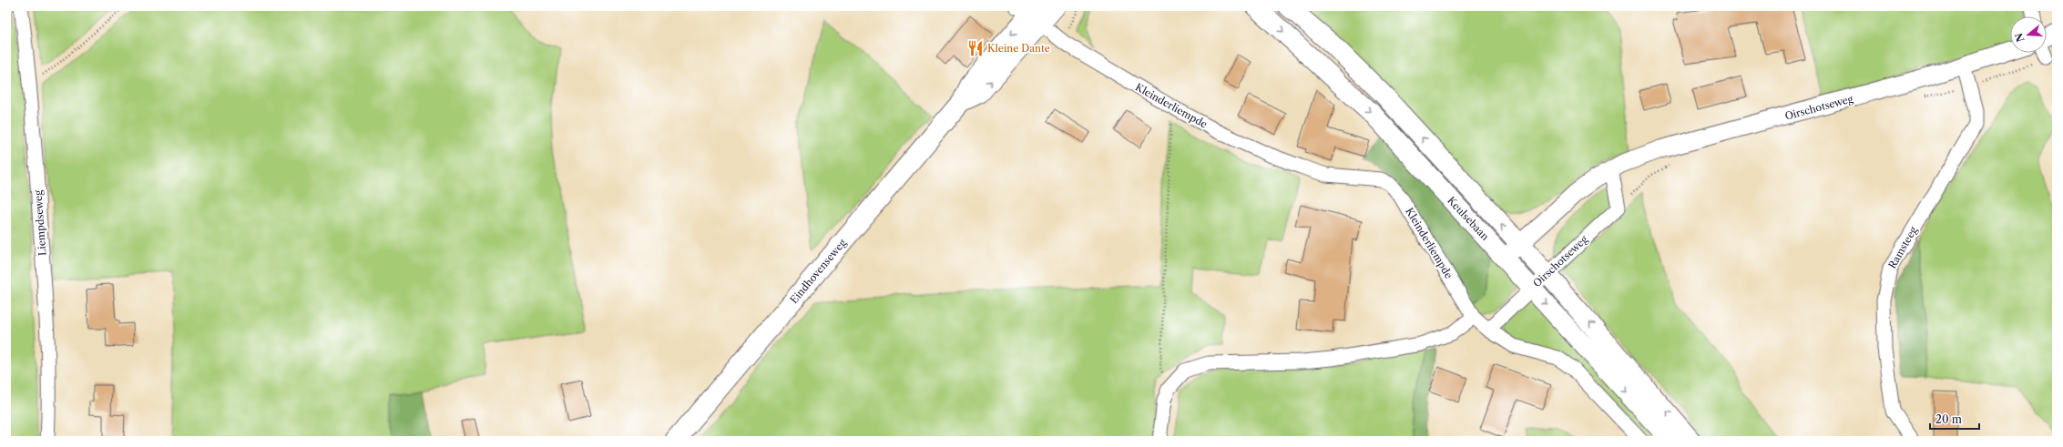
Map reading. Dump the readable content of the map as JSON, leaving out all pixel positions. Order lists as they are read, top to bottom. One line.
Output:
{"streets":{"main road":["Keulsebaan","Eindhovenseweg"],"street":["Kleinderliempde","Oirschotseweg","Liempdseweg","Ramsteeg"]},"crossings":[["Kleinderliempde","Eindhovenseweg"],["Oirschotseweg","Keulsebaan"],["Oirschotseweg","Ramsteeg"]],"places":{"restaurant":["Kleine Dante"]},"scale_bar":"20 m","north":"left"}
